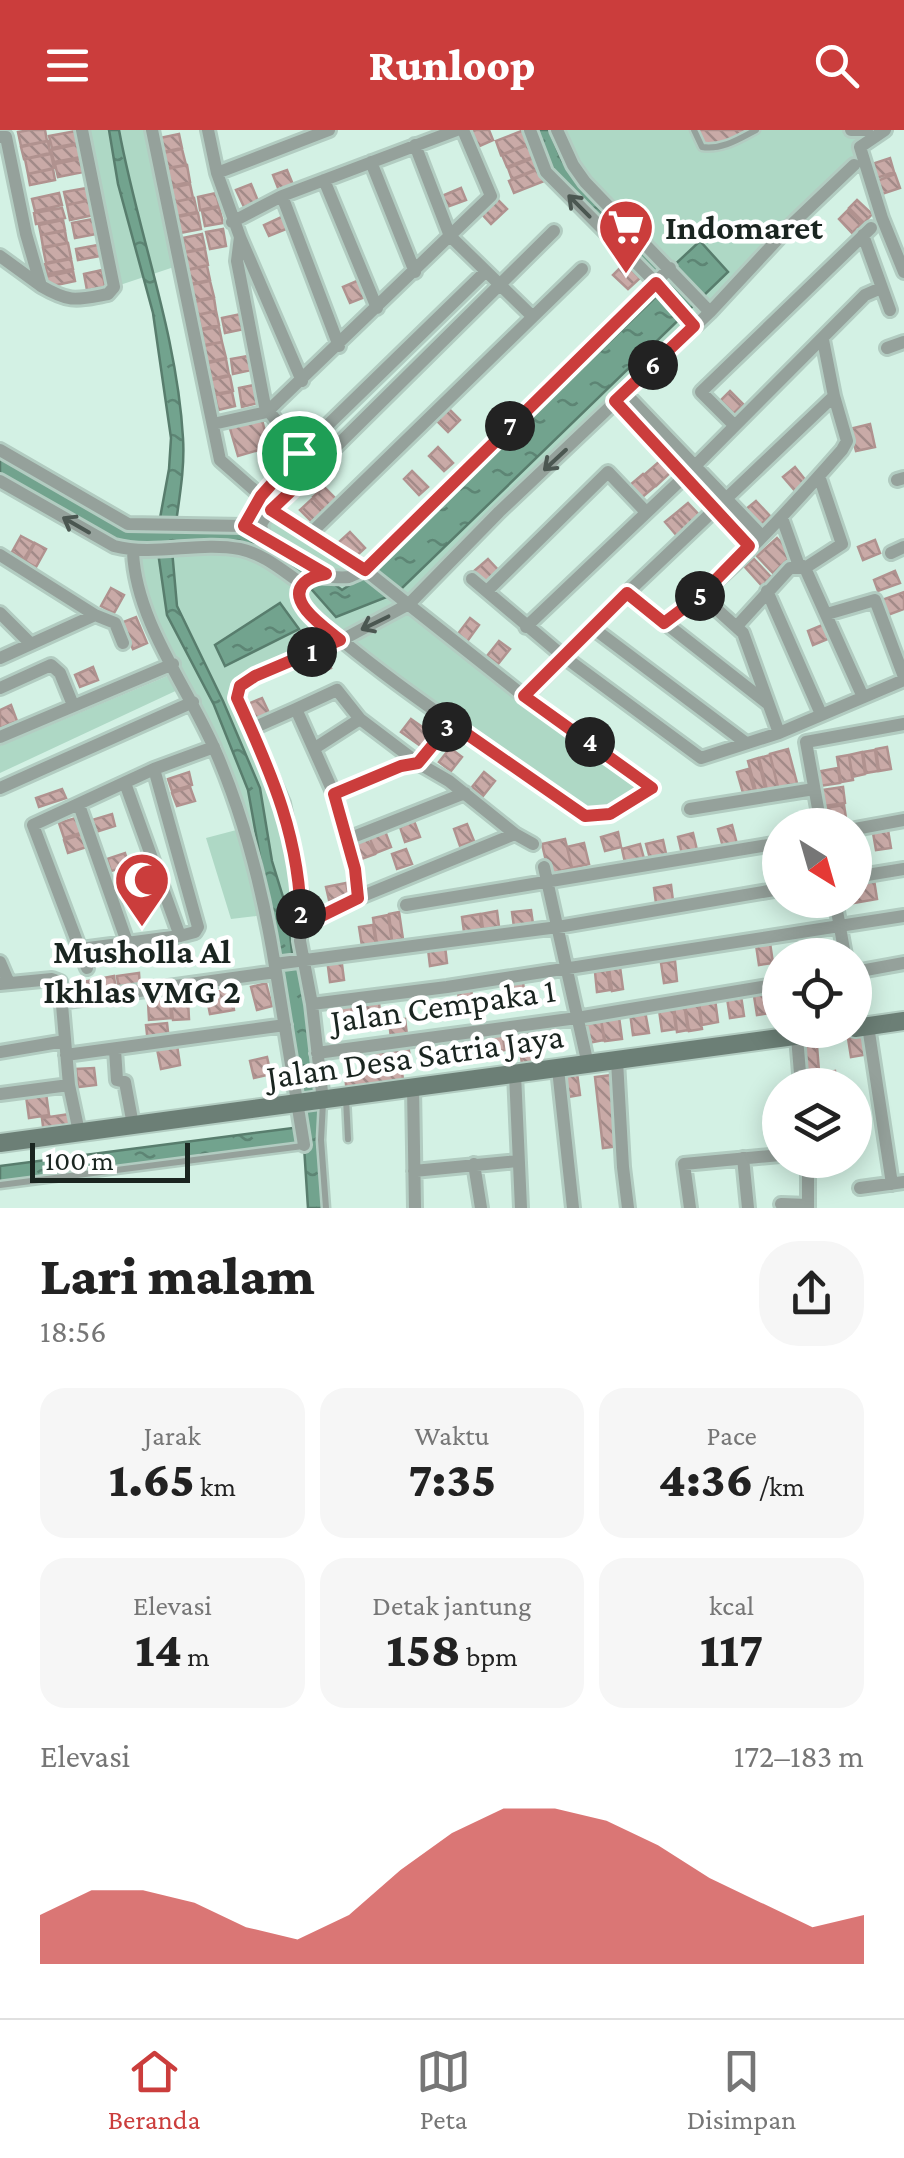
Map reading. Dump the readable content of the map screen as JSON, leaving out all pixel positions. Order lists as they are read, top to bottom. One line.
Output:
{"streets":{"street":["Jalan Cempaka 1","Jalan Desa Satria Jaya"]},"places":{"supermarket":["Indomaret"],"mosque":["Musholla Al Ikhlas VMG 2"]},"scale_bar":"100 m","north":"bottom right","page":{"header":"Runloop","pins":["6","7","5","1","3","4","2"],"scale":"100 m","heading":["Lari malam","18:56"],"stats":[["Jarak","1.65 km"],["Waktu","7:35"],["Pace","4:36 /km"],["Elevasi","14 m"],["Detak jantung","158 bpm"],["kcal","117"]],"chart":["Elevasi","172–183 m"],"tabs":["Beranda","Peta","Disimpan"]}}
